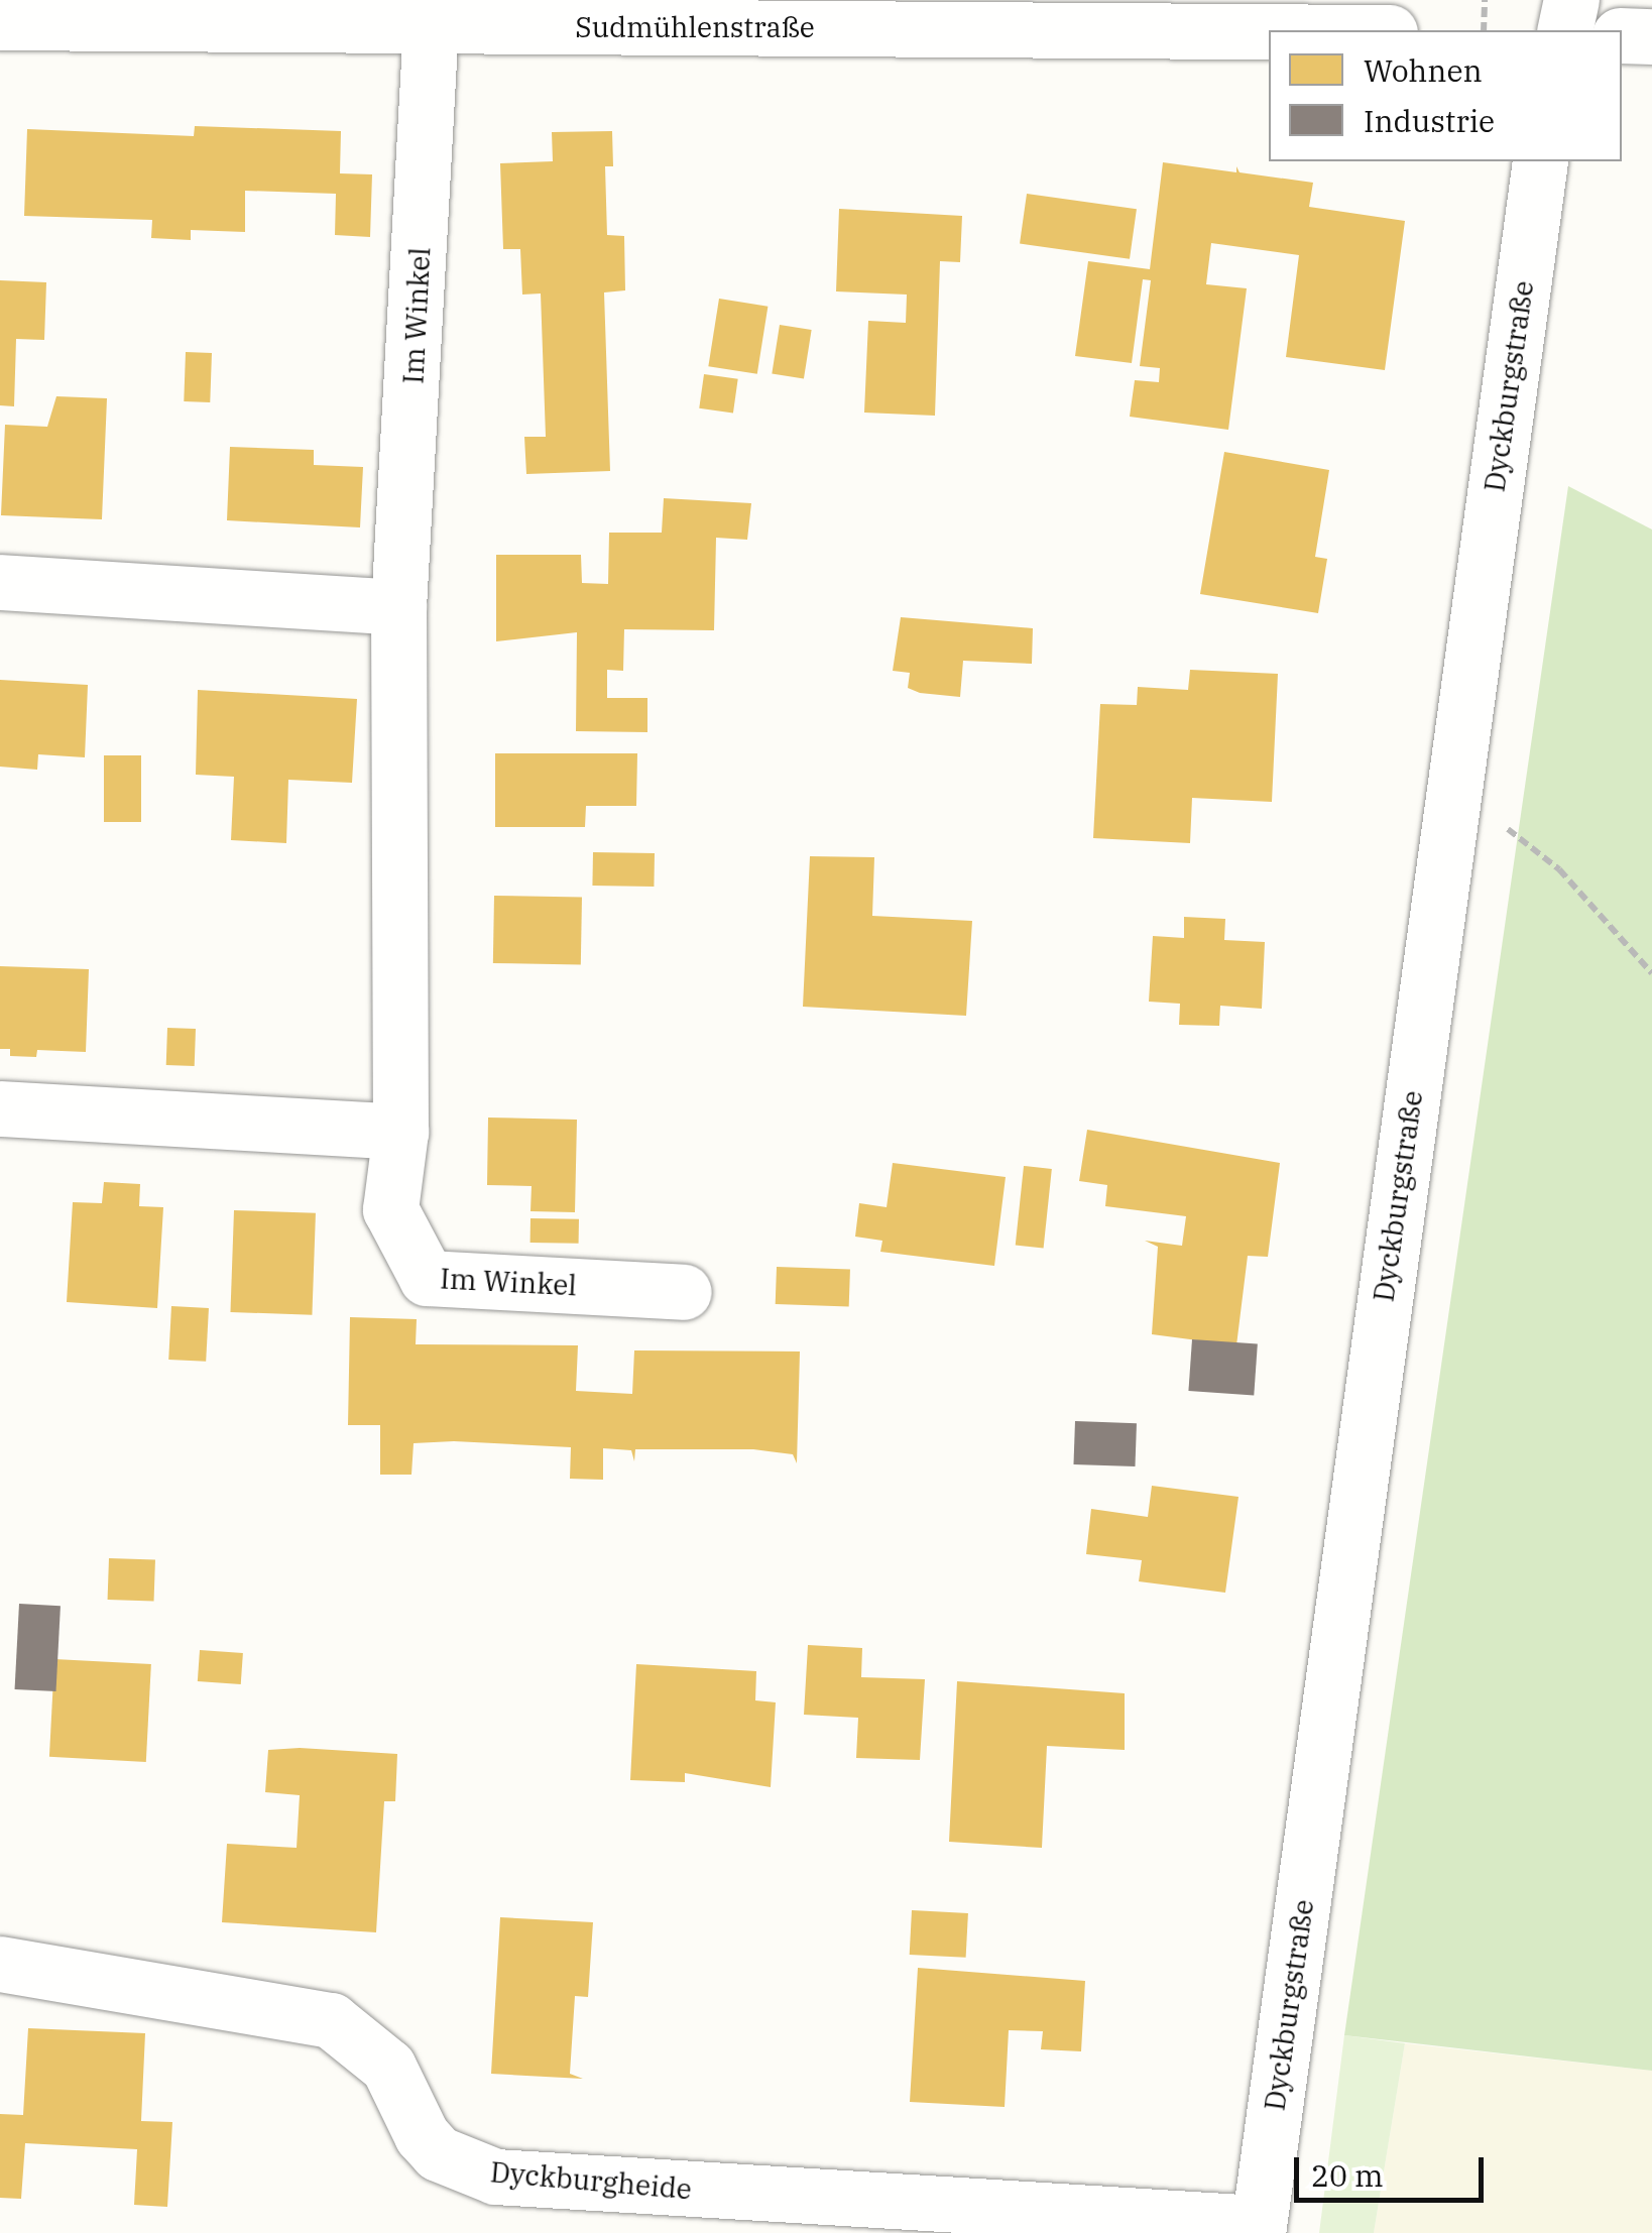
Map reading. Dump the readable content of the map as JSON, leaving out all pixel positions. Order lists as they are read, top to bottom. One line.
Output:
{"streets":{"street":["Sudmühlenstraße","Im Winkel","Dyckburgstraße","Dyckburgheide"]},"crossings":[["Sudmühlenstraße","Im Winkel"],["Dyckburgstraße","Dyckburgheide"]],"legend":["Wohnen","Industrie"],"scale_bar":"20 m"}
